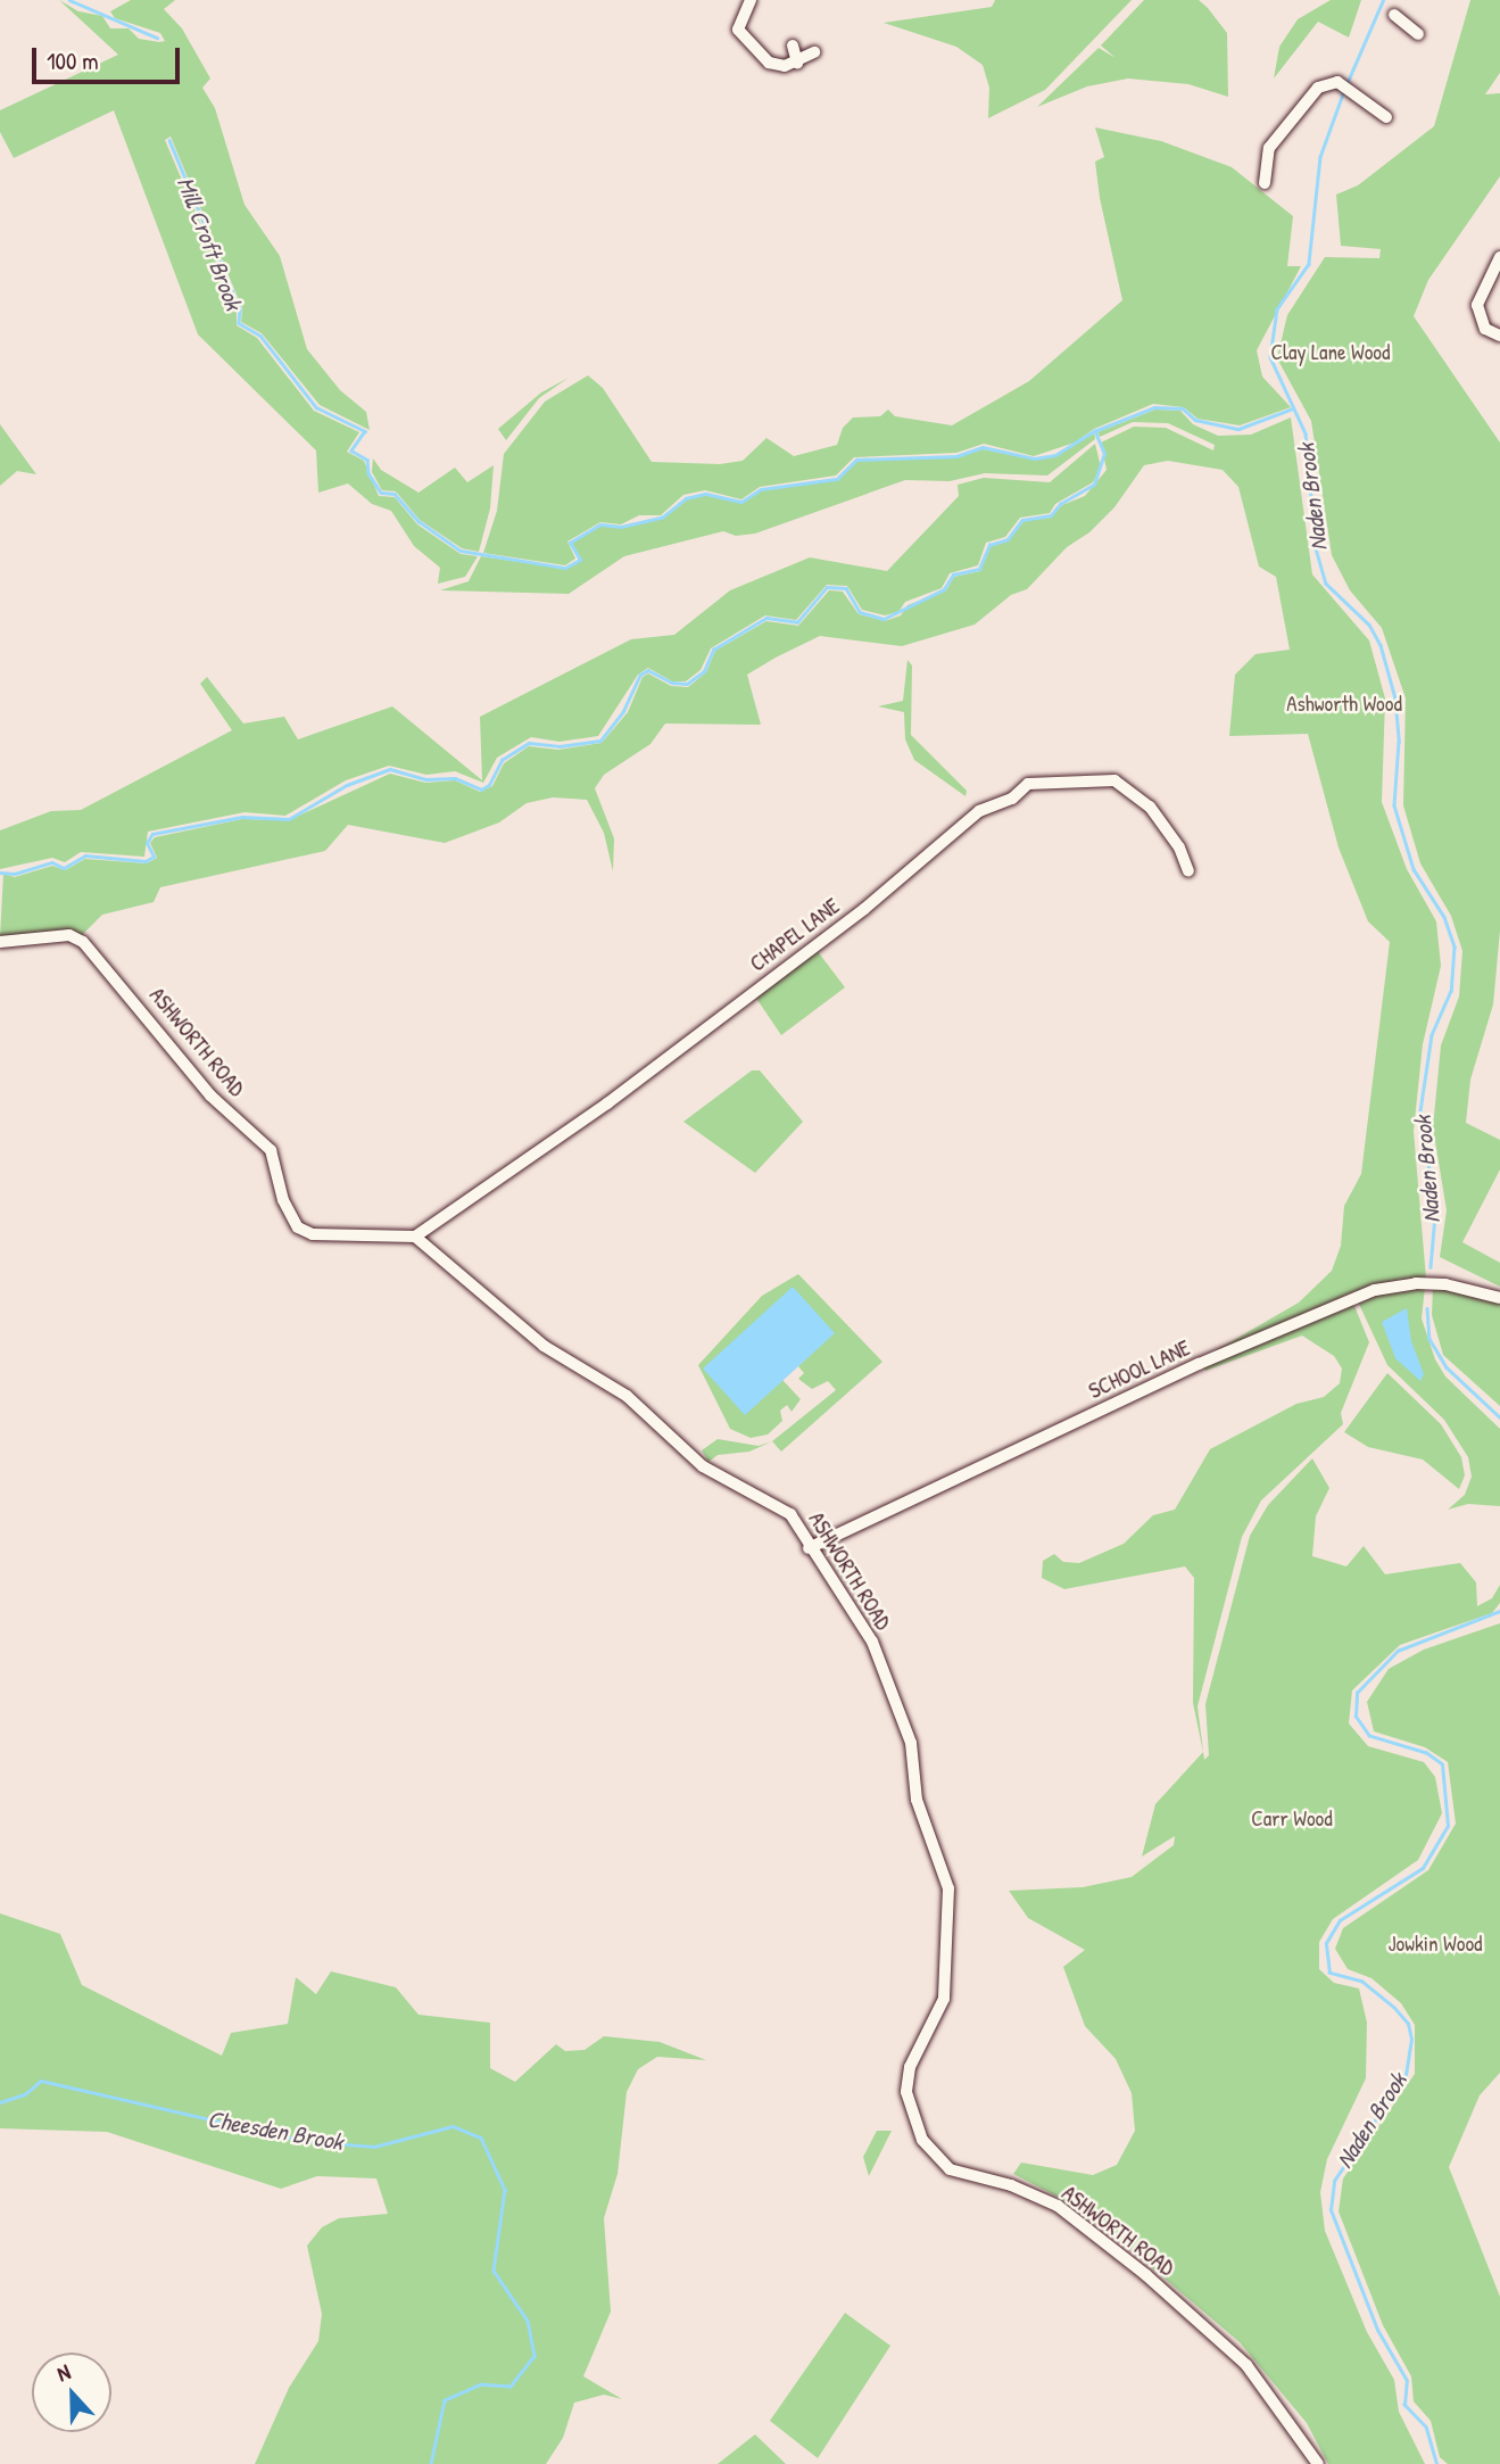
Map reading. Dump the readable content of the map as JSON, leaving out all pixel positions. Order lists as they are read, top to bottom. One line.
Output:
{"streets":{"street":["CHAPEL LANE","ASHWORTH ROAD","SCHOOL LANE"]},"crossings":[["CHAPEL LANE","ASHWORTH ROAD"],["ASHWORTH ROAD","SCHOOL LANE"]],"water":["Mill Croft Brook","Naden Brook","Cheesden Brook"],"parks":["Clay Lane Wood","Ashworth Wood","Carr Wood","Jowkin Wood"],"scale_bar":"100 m","north":"top"}
